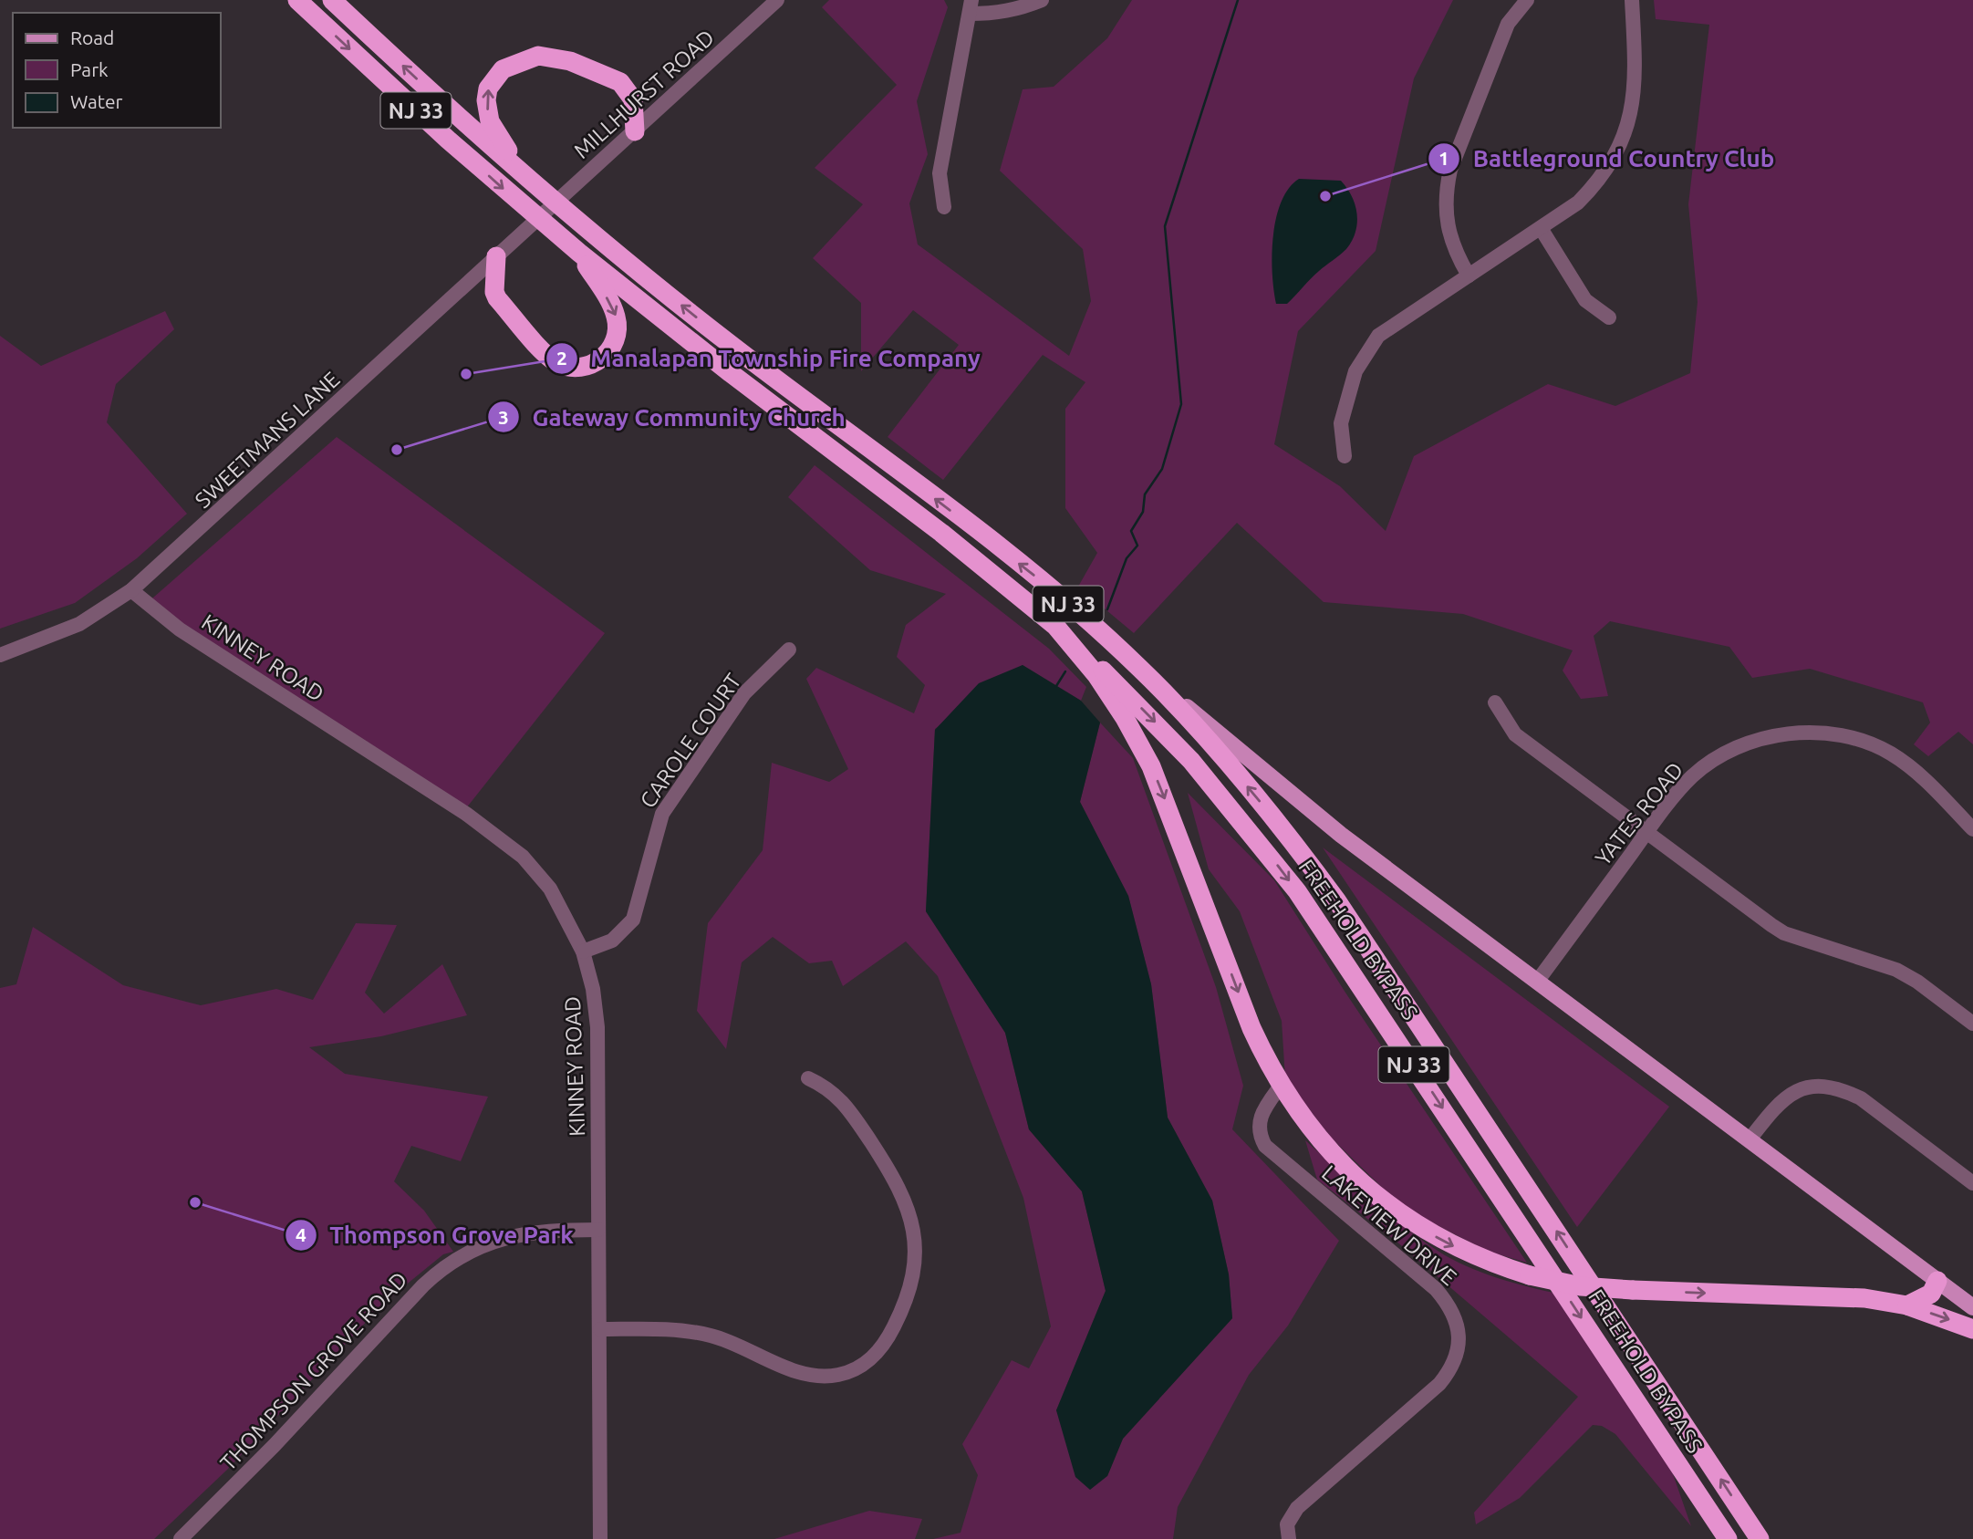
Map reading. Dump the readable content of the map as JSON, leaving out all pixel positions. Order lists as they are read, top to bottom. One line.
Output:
{"streets":{"highway":["NJ 33","FREEHOLD BYPASS"],"street":["MILLHURST ROAD","SWEETMANS LANE","KINNEY ROAD","CAROLE COURT","YATES ROAD","LAKEVIEW DRIVE","THOMPSON GROVE ROAD"]},"crossings":[["MILLHURST ROAD","NJ 33"],["MILLHURST ROAD","SWEETMANS LANE"],["NJ 33","SWEETMANS LANE"],["NJ 33","FREEHOLD BYPASS"],["SWEETMANS LANE","KINNEY ROAD"],["KINNEY ROAD","CAROLE COURT"],["KINNEY ROAD","THOMPSON GROVE ROAD"]],"places":["Battleground Country Club","Manalapan Township Fire Company","Gateway Community Church","Thompson Grove Park"],"legend":["Road","Park","Water"]}
